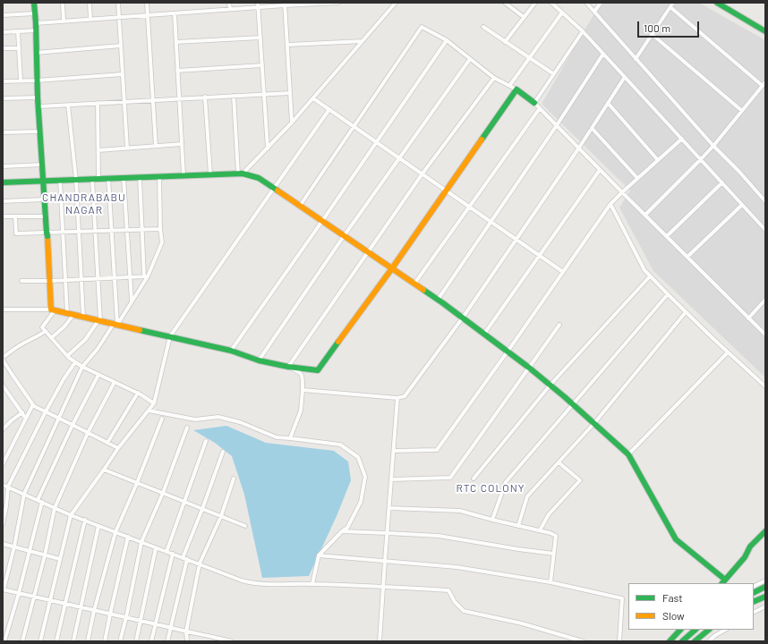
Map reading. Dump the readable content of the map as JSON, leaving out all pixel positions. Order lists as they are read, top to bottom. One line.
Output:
{"districts":["CHANDRABABU NAGAR","RTC COLONY"],"legend":["Fast","Slow"],"scale_bar":"100 m"}
